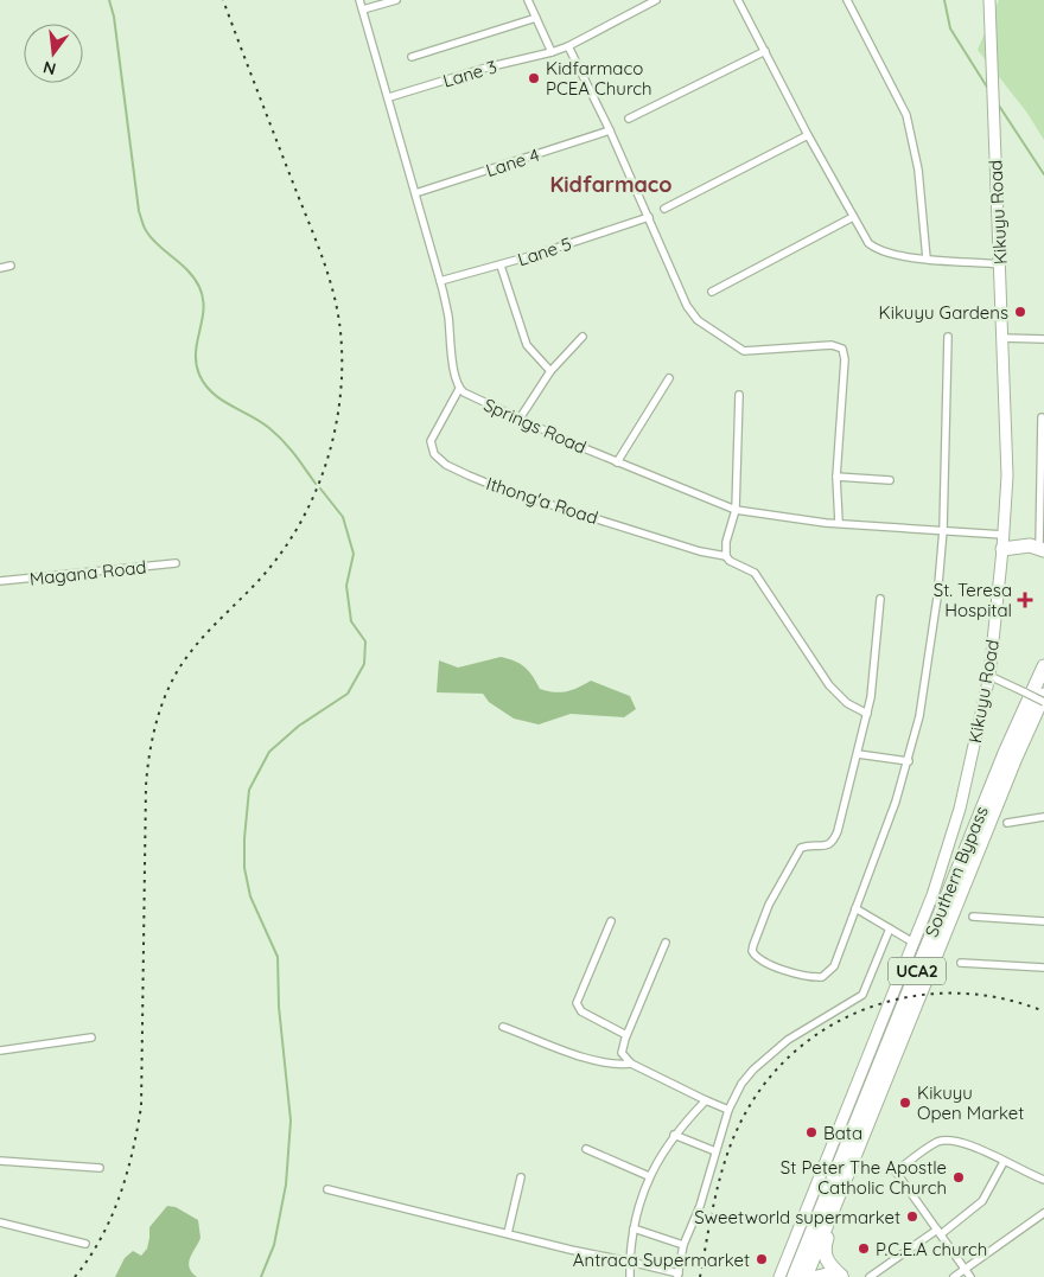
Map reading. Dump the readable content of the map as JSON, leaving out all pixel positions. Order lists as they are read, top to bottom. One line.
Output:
{"streets":{"highway":["Southern Bypass","UCA2"],"main road":["Kikuyu Road"],"street":["Lane 3","Lane 4","Lane 5","Springs Road","Ithong'a Road","Magana Road"]},"crossings":[["Kikuyu Road","Springs Road"],["Springs Road","Ithong'a Road"]],"districts":["Kidfarmaco"],"places":{"other":["Kidfarmaco PCEA Church","Kikuyu Gardens","Kikuyu Open Market","Bata","St Peter The Apostle Catholic Church","Sweetworld supermarket","P.C.E.A church","Antraca Supermarket"],"health":["St. Teresa Hospital"]},"north":"bottom"}
